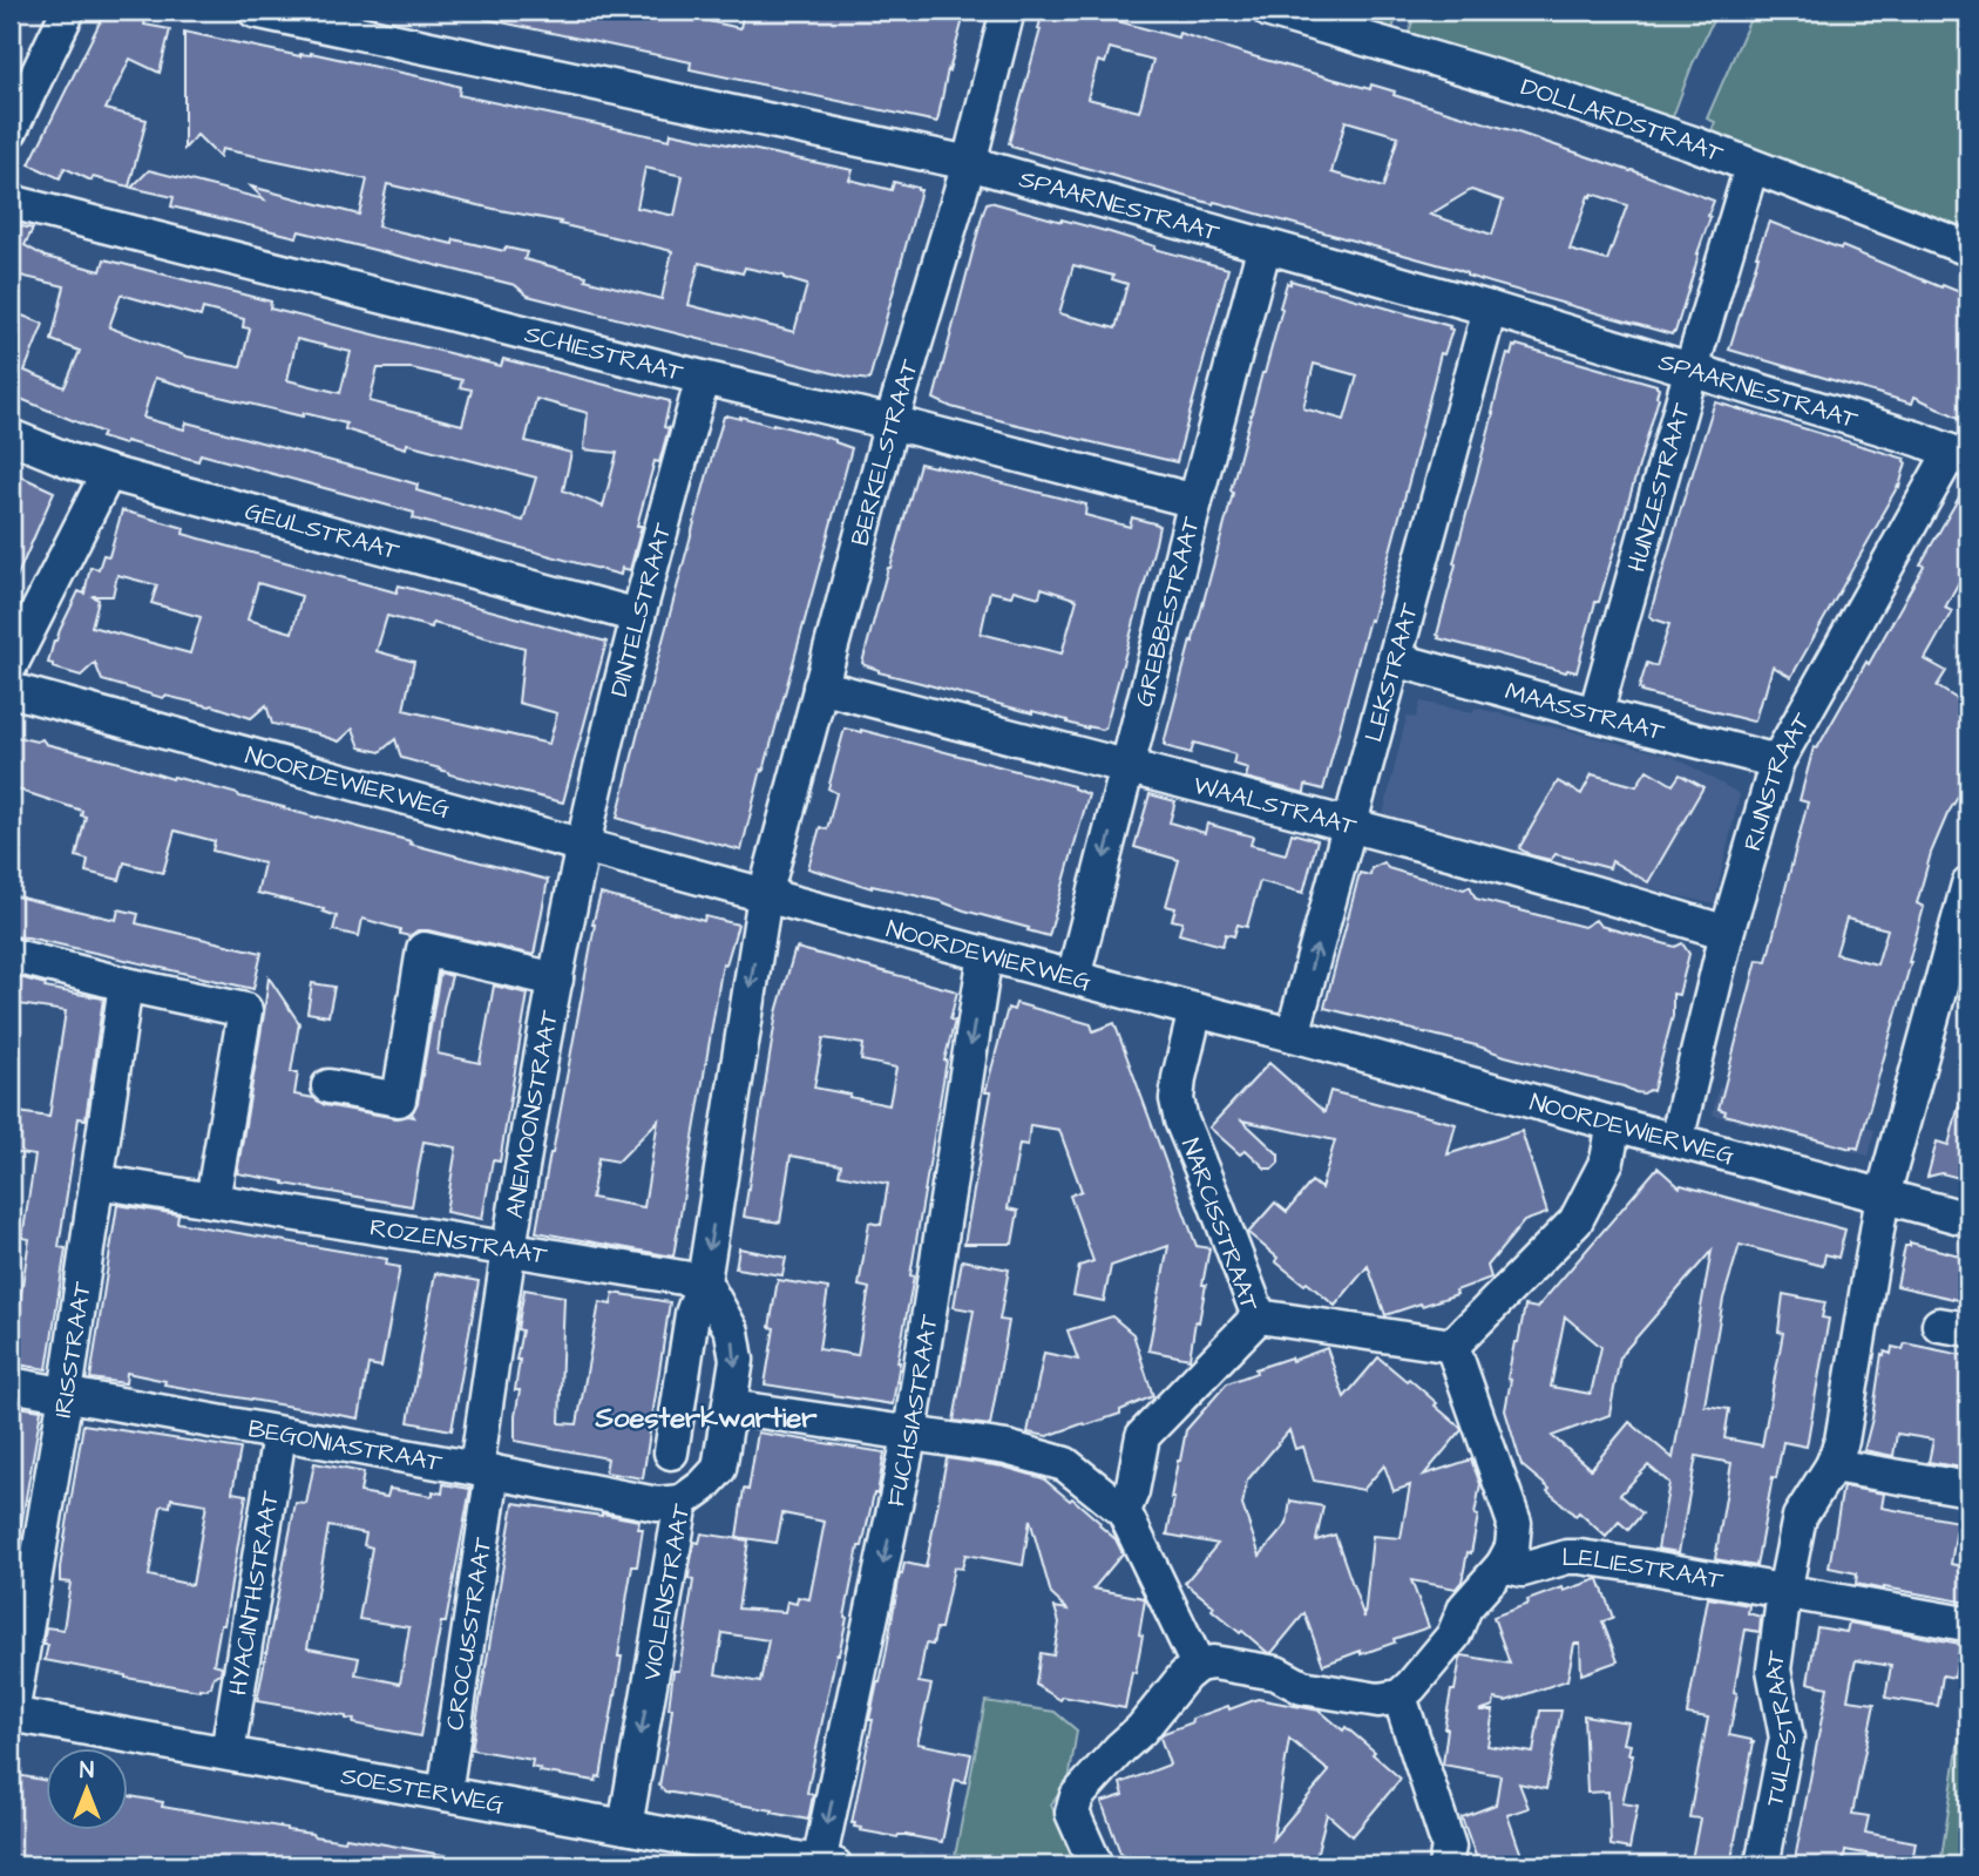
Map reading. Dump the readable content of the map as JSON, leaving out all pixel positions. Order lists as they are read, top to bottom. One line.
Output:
{"streets":{"street":["DOLLARDSTRAAT","SPAARNESTRAAT","SCHIESTRAAT","BERKELSTRAAT","HUNZESTRAAT","GEULSTRAAT","DINTELSTRAAT","GREBBESTRAAT","LEKSTRAAT","MAASSTRAAT","NOORDEWIERWEG","RIJNSTRAAT","WAALSTRAAT","ANEMOONSTRAAT","NARCISSTRAAT","ROZENSTRAAT","IRISSTRAAT","FUCHSIASTRAAT","BEGONIASTRAAT","LELIESTRAAT","HYACINTHSTRAAT","VIOLENSTRAAT","CROCUSSTRAAT","TULPSTRAAT","SOESTERWEG"]},"crossings":[["DOLLARDSTRAAT","HUNZESTRAAT"],["SPAARNESTRAAT","BERKELSTRAAT"],["SPAARNESTRAAT","HUNZESTRAAT"],["SPAARNESTRAAT","GREBBESTRAAT"],["SPAARNESTRAAT","LEKSTRAAT"],["SPAARNESTRAAT","RIJNSTRAAT"],["SCHIESTRAAT","BERKELSTRAAT"],["SCHIESTRAAT","DINTELSTRAAT"],["SCHIESTRAAT","GREBBESTRAAT"],["BERKELSTRAAT","NOORDEWIERWEG"],["BERKELSTRAAT","WAALSTRAAT"],["HUNZESTRAAT","MAASSTRAAT"],["GEULSTRAAT","DINTELSTRAAT"],["DINTELSTRAAT","NOORDEWIERWEG"],["DINTELSTRAAT","ANEMOONSTRAAT"],["GREBBESTRAAT","NOORDEWIERWEG"],["GREBBESTRAAT","WAALSTRAAT"],["LEKSTRAAT","MAASSTRAAT"],["LEKSTRAAT","NOORDEWIERWEG"],["LEKSTRAAT","WAALSTRAAT"],["MAASSTRAAT","RIJNSTRAAT"],["NOORDEWIERWEG","RIJNSTRAAT"],["NOORDEWIERWEG","ANEMOONSTRAAT"],["NOORDEWIERWEG","NARCISSTRAAT"],["NOORDEWIERWEG","FUCHSIASTRAAT"],["NOORDEWIERWEG","TULPSTRAAT"],["RIJNSTRAAT","WAALSTRAAT"],["ANEMOONSTRAAT","ROZENSTRAAT"],["ANEMOONSTRAAT","BEGONIASTRAAT"],["ANEMOONSTRAAT","CROCUSSTRAAT"],["ROZENSTRAAT","IRISSTRAAT"],["ROZENSTRAAT","VIOLENSTRAAT"],["IRISSTRAAT","BEGONIASTRAAT"],["IRISSTRAAT","SOESTERWEG"],["FUCHSIASTRAAT","SOESTERWEG"],["BEGONIASTRAAT","HYACINTHSTRAAT"],["BEGONIASTRAAT","VIOLENSTRAAT"],["BEGONIASTRAAT","CROCUSSTRAAT"],["LELIESTRAAT","TULPSTRAAT"],["HYACINTHSTRAAT","SOESTERWEG"],["VIOLENSTRAAT","SOESTERWEG"],["CROCUSSTRAAT","SOESTERWEG"]],"one_way":["VIOLENSTRAAT"],"districts":["Soesterkwartier"],"north":"top"}
